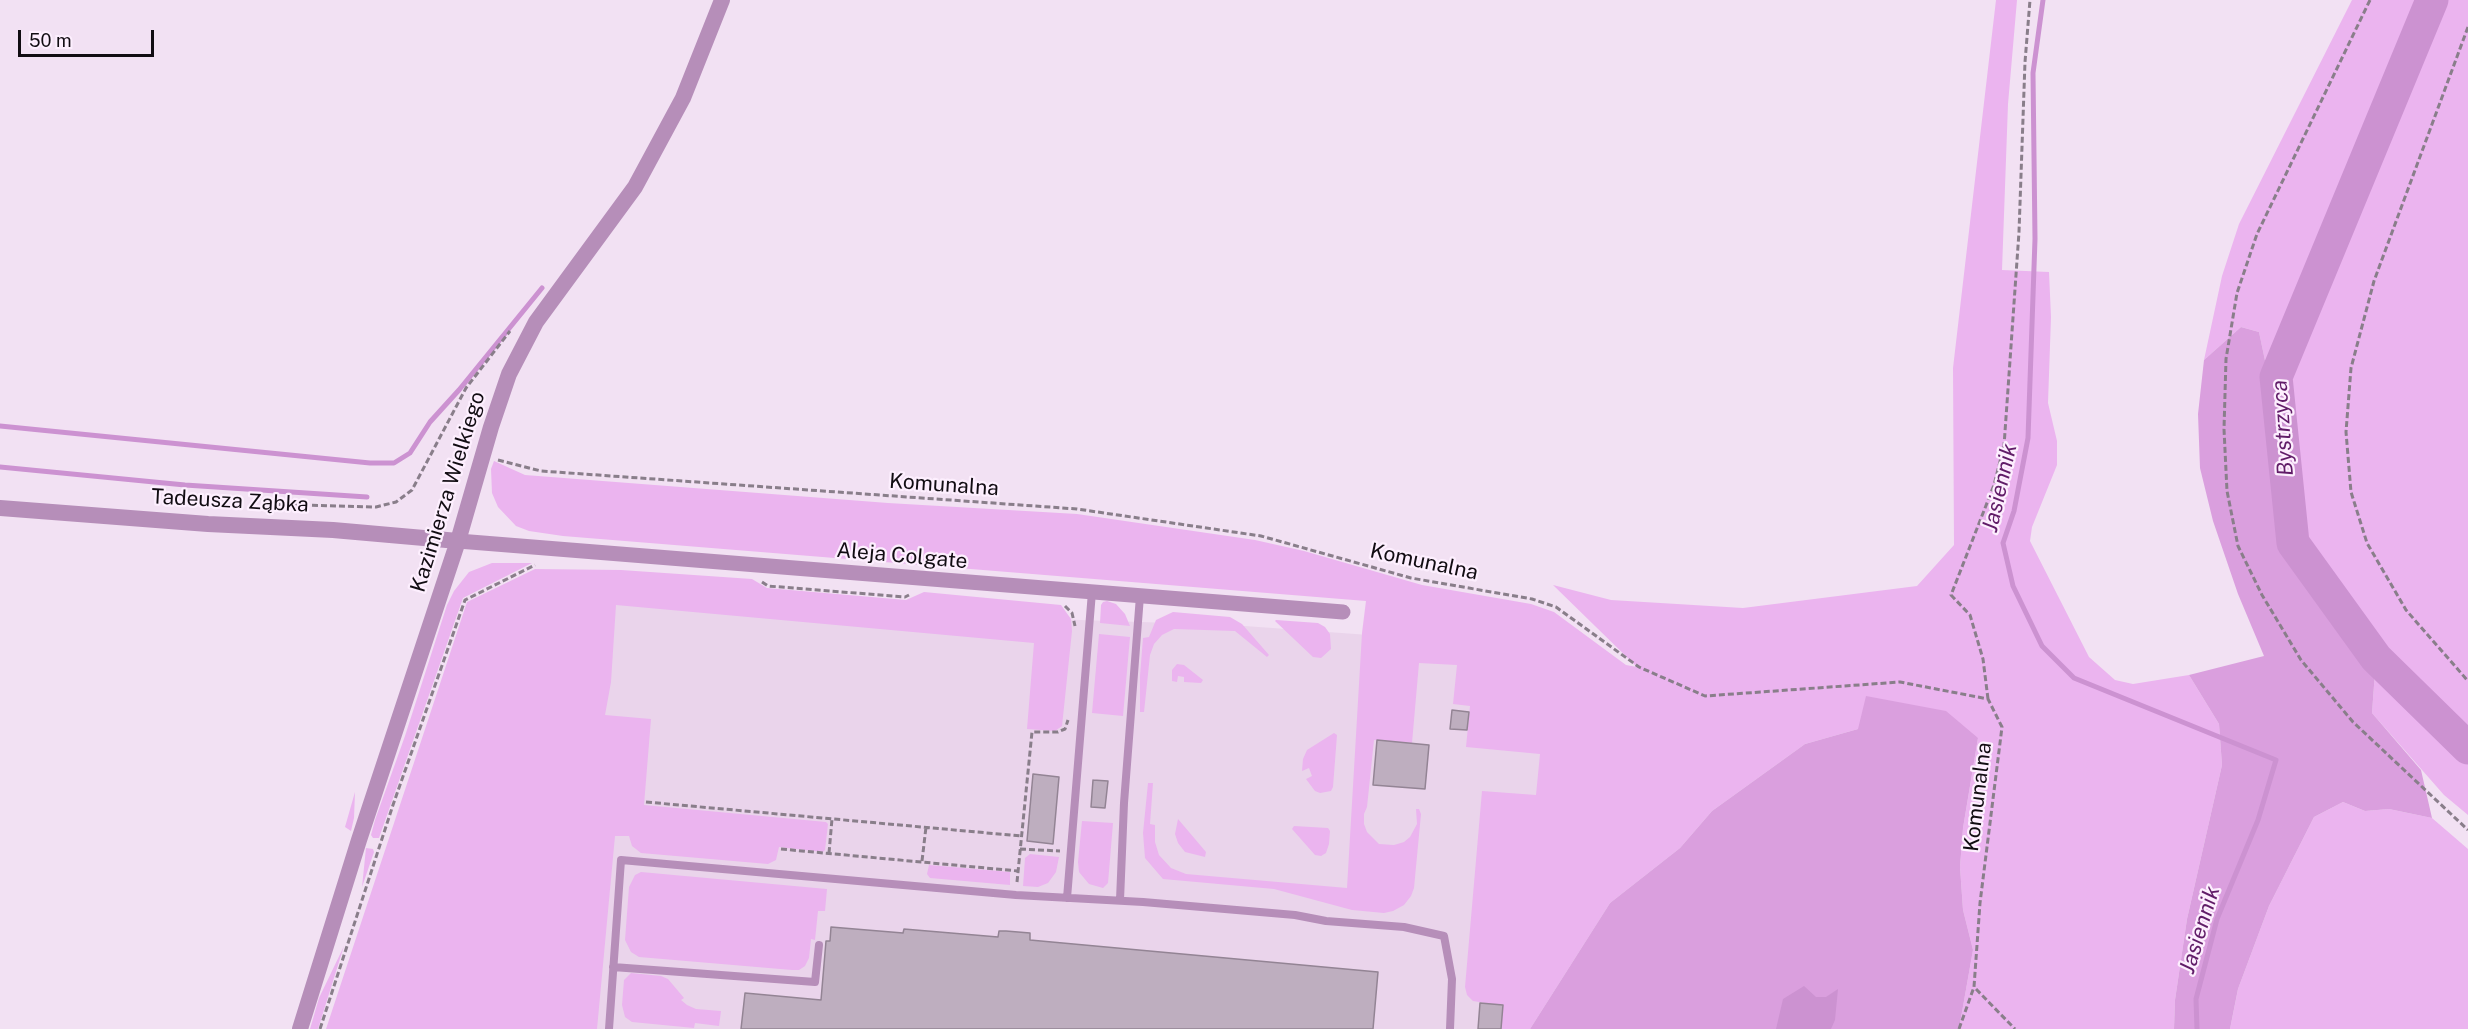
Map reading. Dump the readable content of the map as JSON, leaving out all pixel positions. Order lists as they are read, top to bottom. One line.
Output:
{"streets":{"street":["Kazimierza Wielkiego","Tadeusza Ząbka","Aleja Colgate"],"path":["Komunalna"]},"crossings":[["Komunalna","Kazimierza Wielkiego"],["Kazimierza Wielkiego","Tadeusza Ząbka"],["Kazimierza Wielkiego","Aleja Colgate"],["Tadeusza Ząbka","Aleja Colgate"]],"water":["Bystrzyca","Jasiennik"],"scale_bar":"50 m"}
